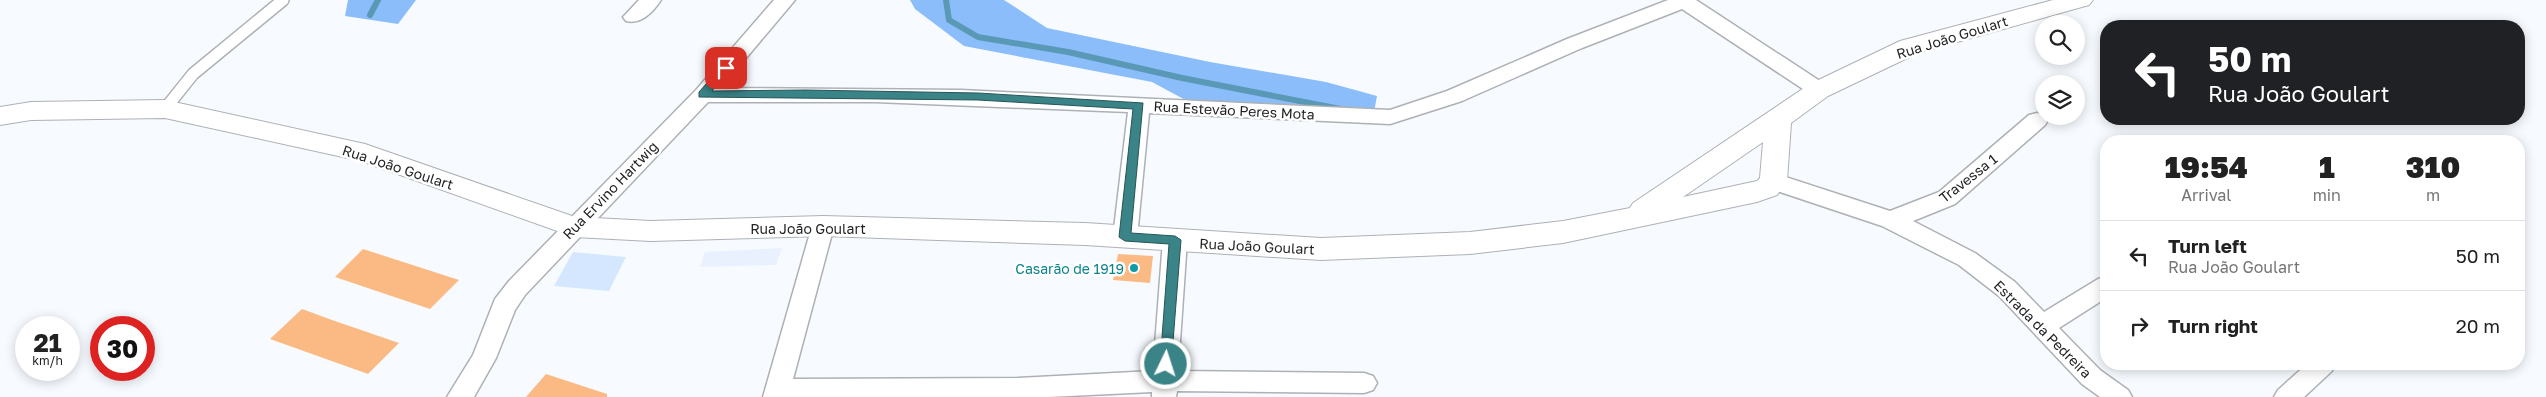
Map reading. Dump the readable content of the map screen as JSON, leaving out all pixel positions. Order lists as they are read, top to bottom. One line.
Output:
{"streets":{"street":["Rua João Goulart","Rua Estevão Peres Mota","Travessa 1","Rua Ervino Hartwig","Estrada da Pedreira"]},"crossings":[["Rua João Goulart","Rua Ervino Hartwig"],["Rua João Goulart","Estrada da Pedreira"],["Rua Estevão Peres Mota","Rua Ervino Hartwig"],["Travessa 1","Estrada da Pedreira"]],"places":["Casarão de 1919"],"page":{"turn":["50 m","Rua João Goulart"],"eta":["19:54","Arrival","1","min","310","m"],"list":[{"name":"Turn left","note":"Rua João Goulart","value":"50 m"},{"name":"Turn right","value":"20 m"}],"speed":"21 km/h","limit":"30"}}
